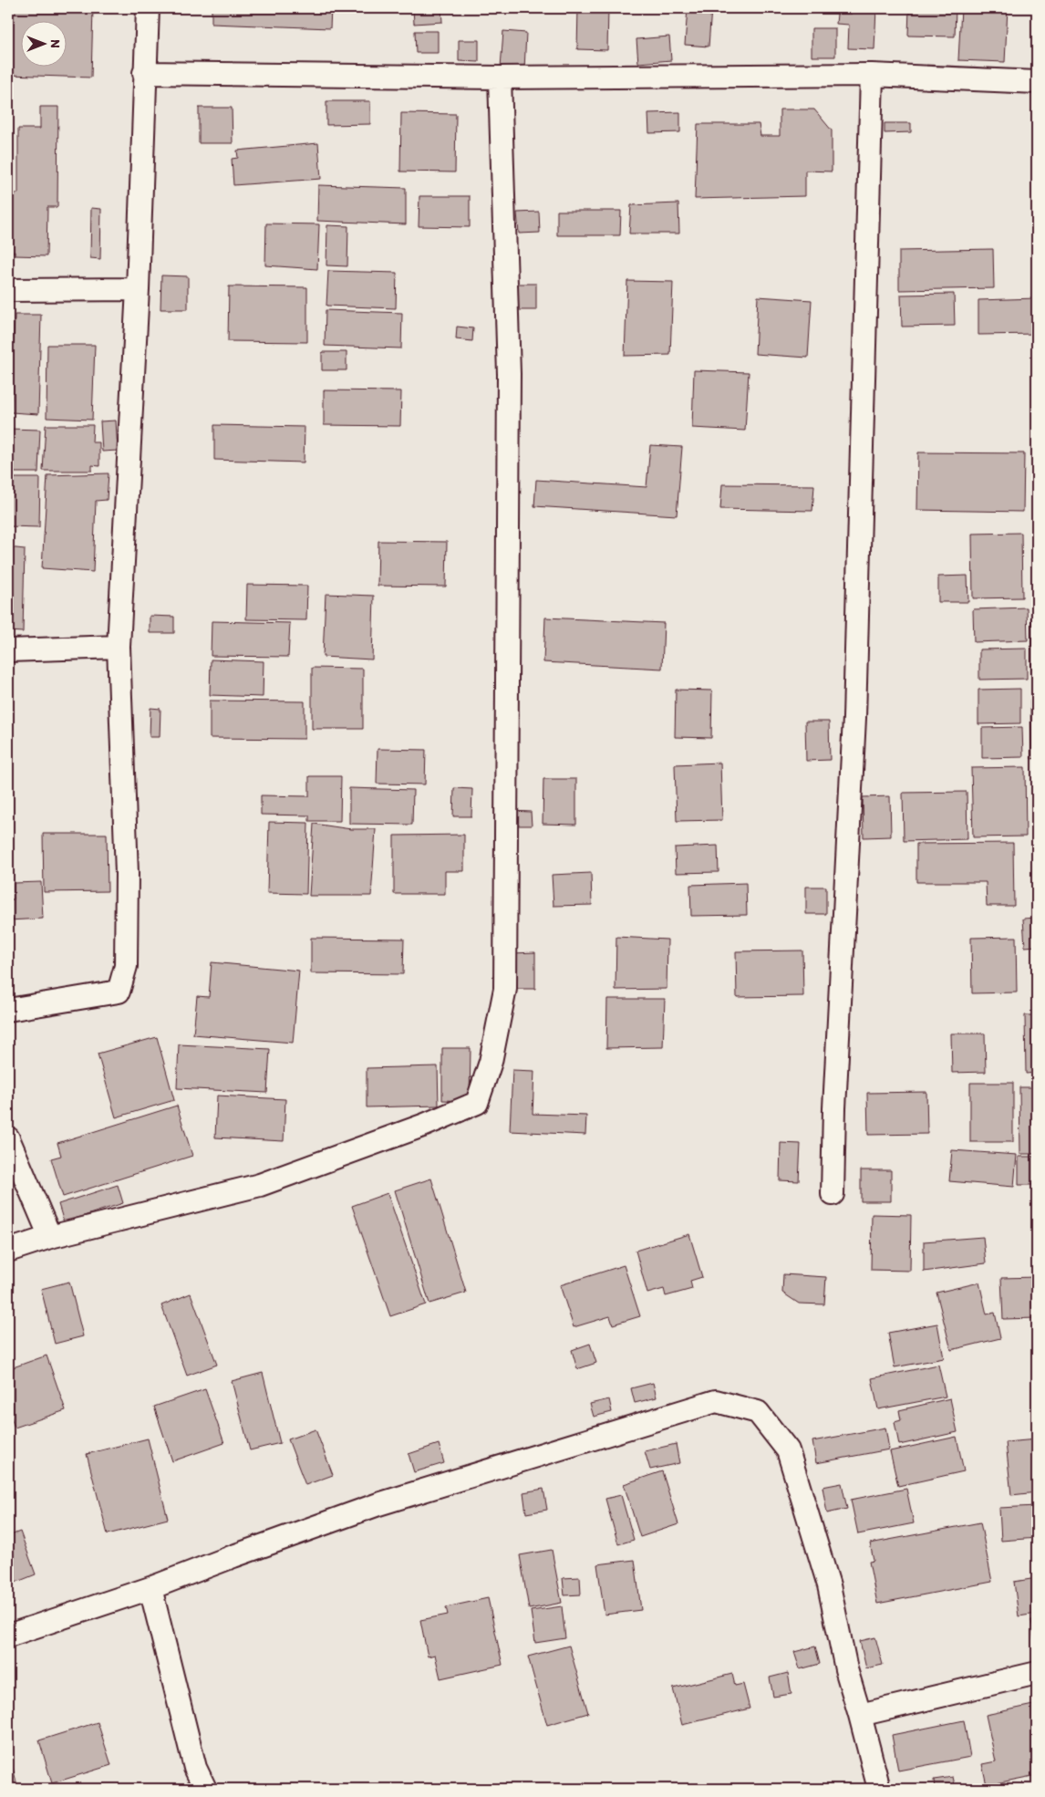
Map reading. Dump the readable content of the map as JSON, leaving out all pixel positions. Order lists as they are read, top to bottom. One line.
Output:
{"north":"right"}
